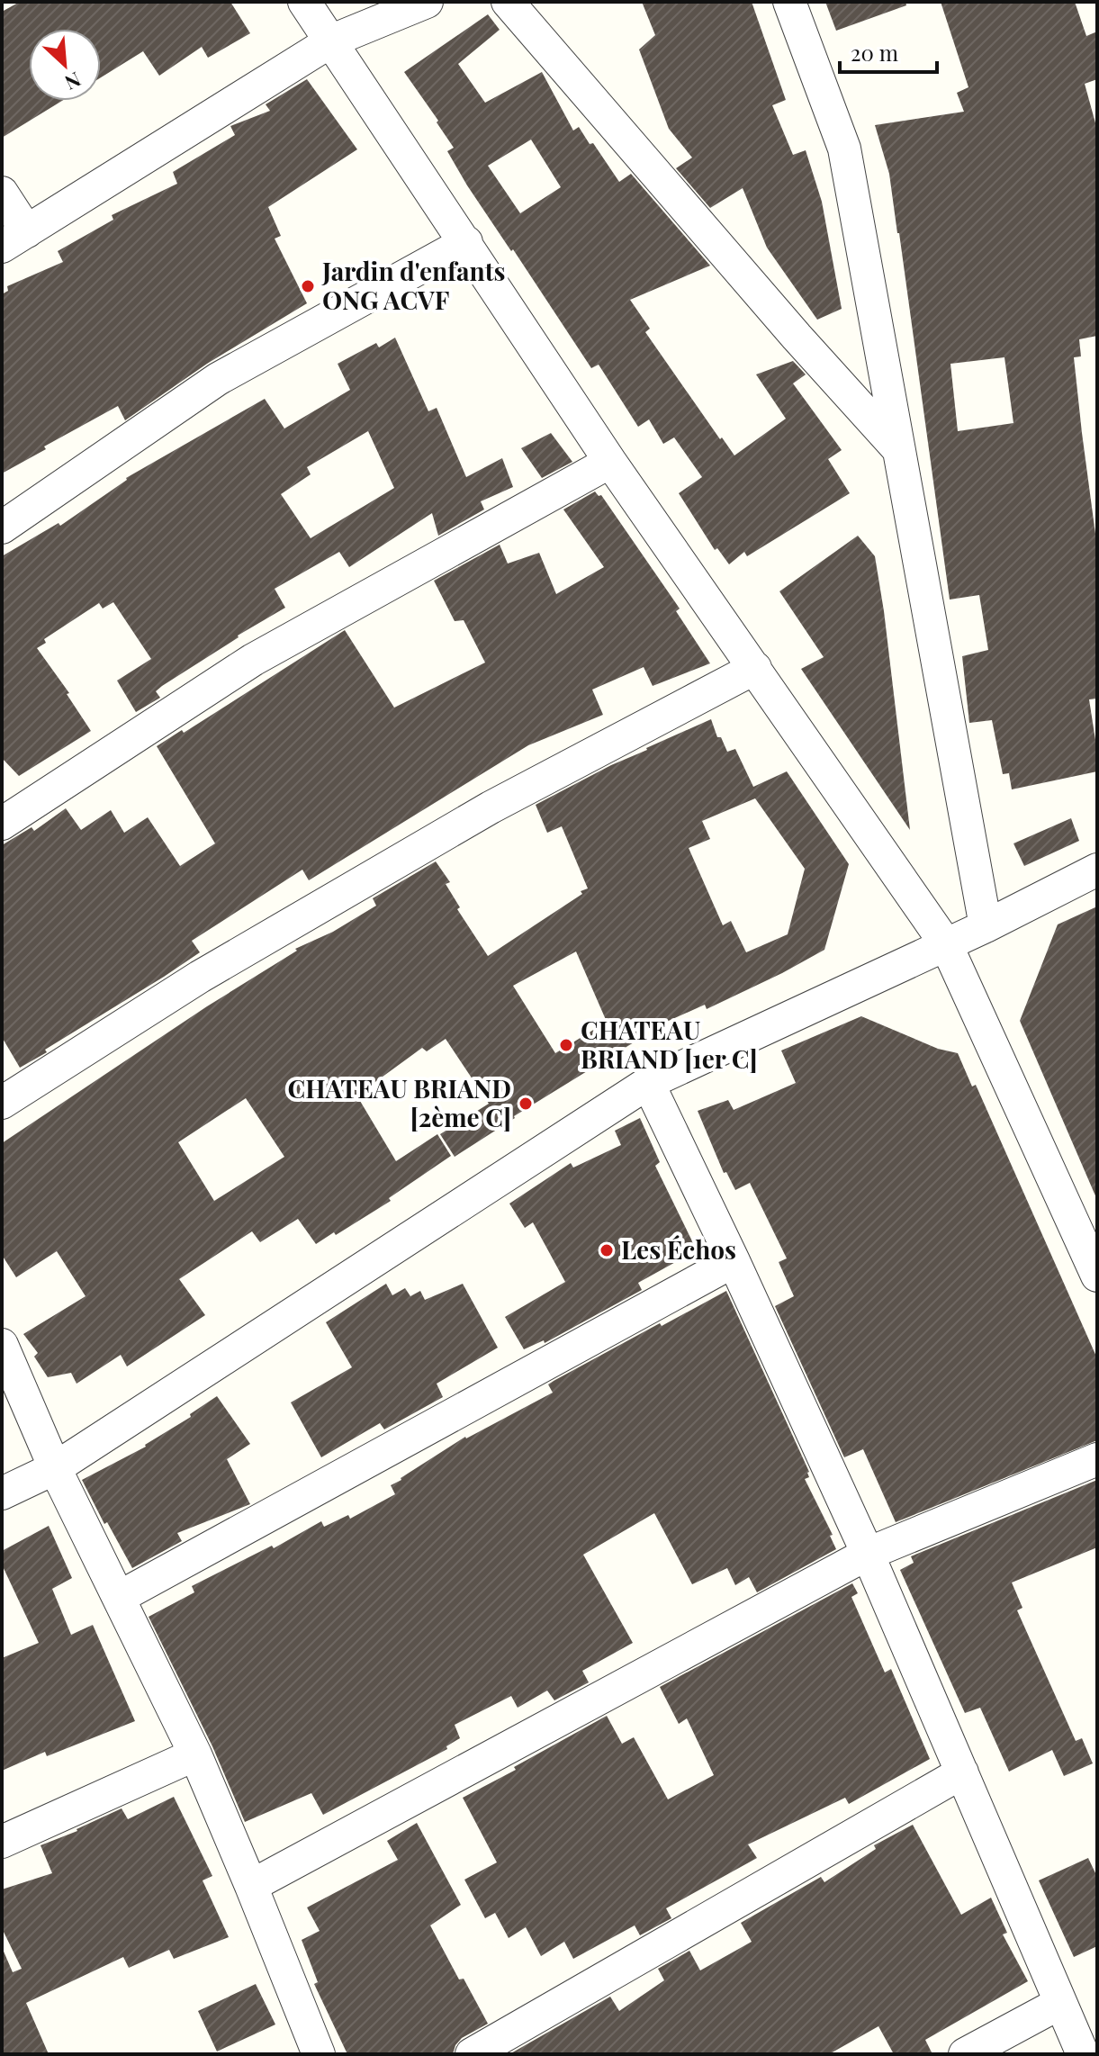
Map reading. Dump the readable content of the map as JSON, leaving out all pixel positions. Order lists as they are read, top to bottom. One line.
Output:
{"places":["Jardin d'enfants ONG ACVF","CHATEAU BRIAND [1er C]","CHATEAU BRIAND [2ème C]","Les Échos"],"scale_bar":"20 m","north":"bottom right"}
